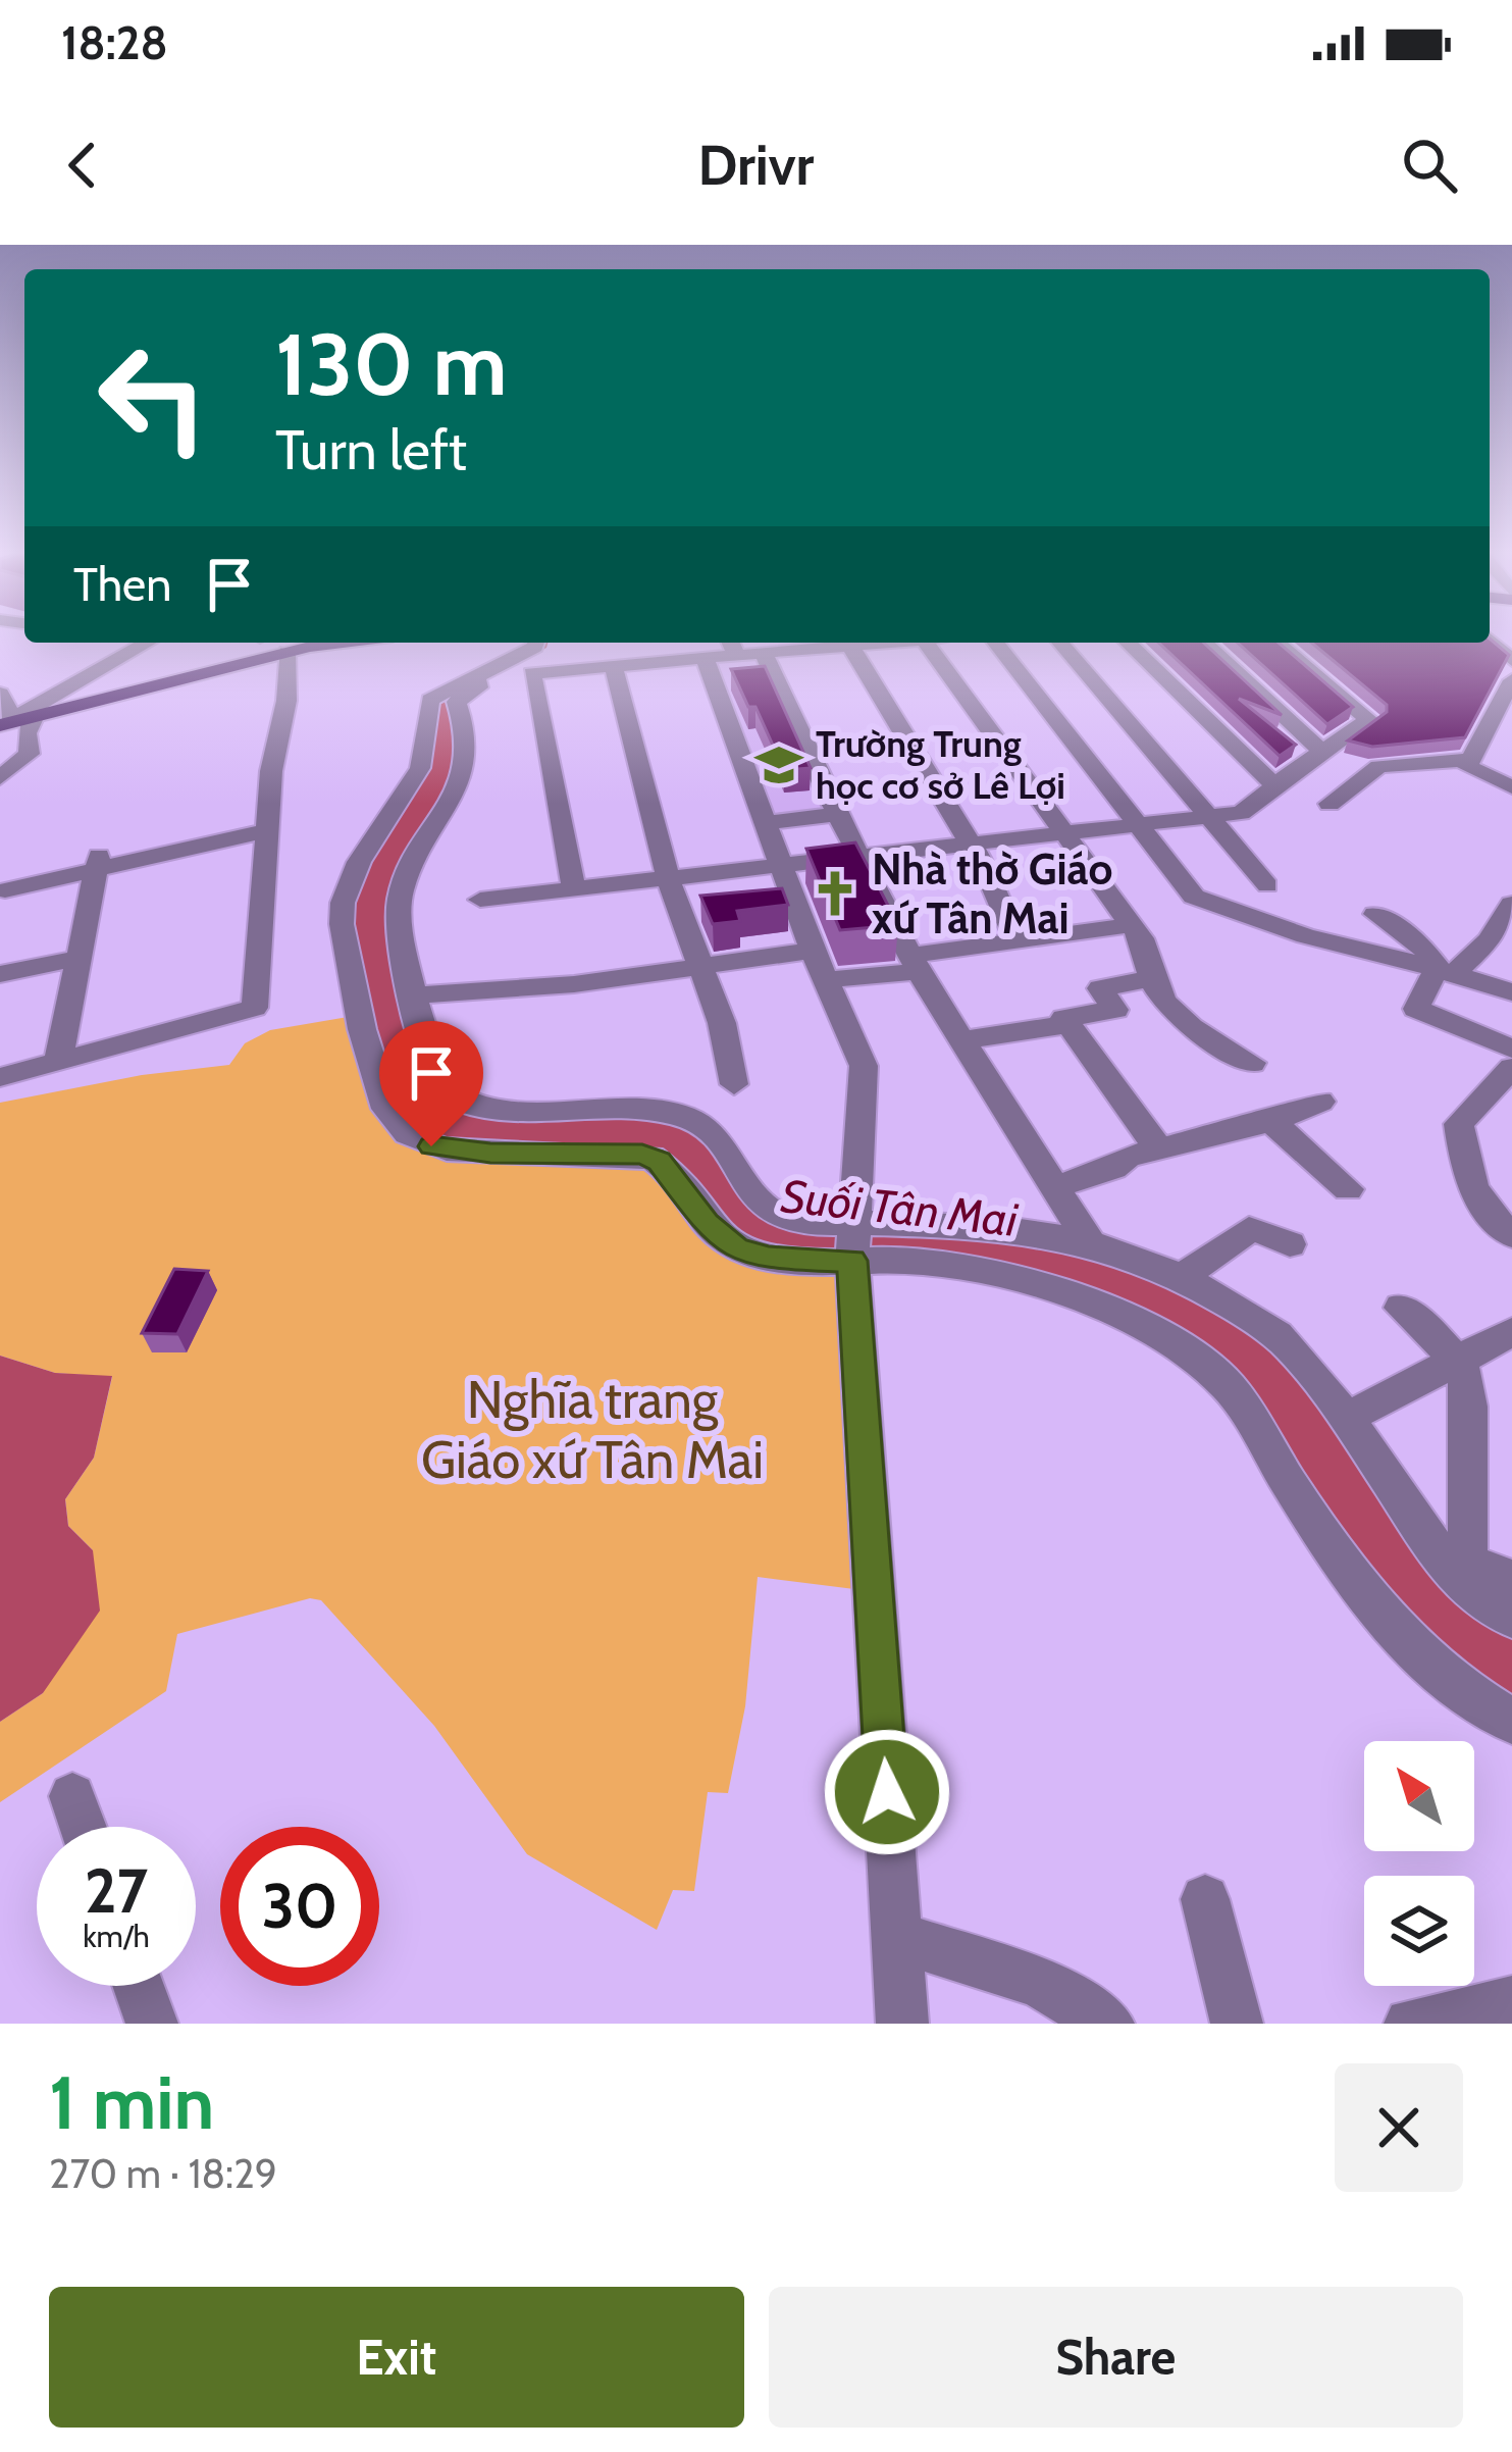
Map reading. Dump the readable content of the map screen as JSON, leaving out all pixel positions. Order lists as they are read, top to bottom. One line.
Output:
{"water":["Suối Tân Mai"],"parks":["Nghĩa trang Giáo xứ Tân Mai"],"places":{"school or university":["Trường Trung học cơ sở Lê Lợi"],"church":["Nhà thờ Giáo xứ Tân Mai"]},"north":"top left","page":{"status":"18:28","header":"Drivr","turn":["130 m","Turn left"],"then":"Then","speed":"27 km/h","limit":"30","heading":["1 min","270 m · 18:29"],"buttons":["Exit","Share"]}}
